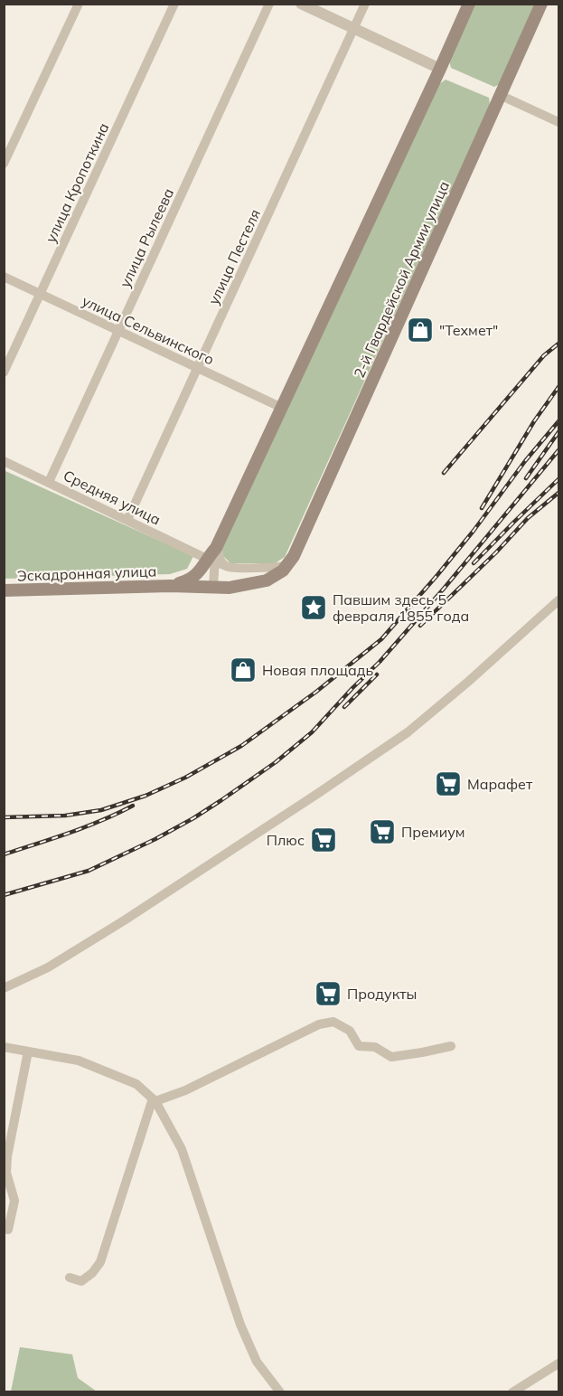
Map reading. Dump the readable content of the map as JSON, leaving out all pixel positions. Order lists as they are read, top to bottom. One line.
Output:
{"streets":{"main road":["2-й Гвардейской Армии улица","Эскадронная улица"],"street":["улица Кропоткина","улица Рылеева","улица Пестеля","улица Сельвинского","Средняя улица"]},"crossings":[["улица Кропоткина","улица Сельвинского"],["улица Рылеева","улица Сельвинского"],["улица Рылеева","Средняя улица"],["улица Пестеля","улица Сельвинского"],["улица Пестеля","Средняя улица"],["2-й Гвардейской Армии улица","Средняя улица"],["2-й Гвардейской Армии улица","Эскадронная улица"],["Средняя улица","Эскадронная улица"]],"places":{"shop":["\"Техмет\"","Новая площадь"],"place":["Павшим здесь 5 февраля 1855 года"],"supermarket":["Марафет","Премиум","Плюс","Продукты"]}}
